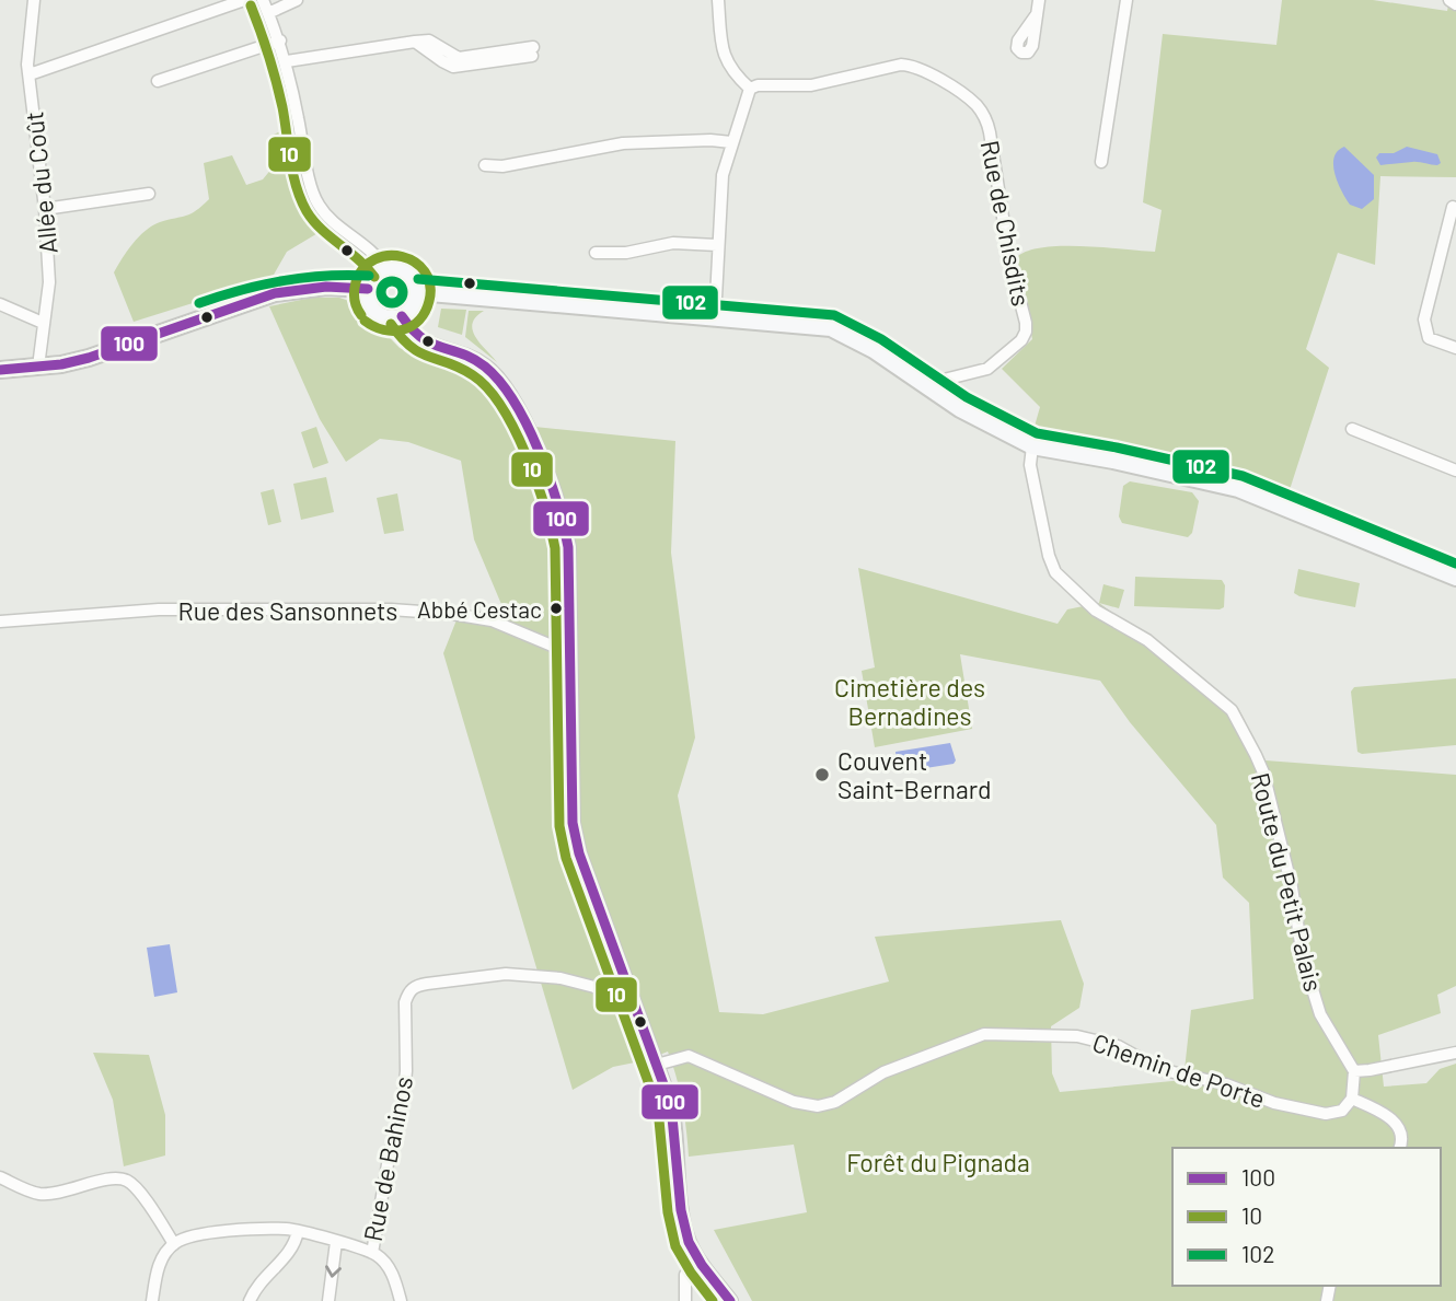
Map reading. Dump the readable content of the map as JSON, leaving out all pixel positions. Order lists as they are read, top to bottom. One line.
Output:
{"streets":{"street":["Allée du Coût","Rue de Chisdits","Rue des Sansonnets","Route du Petit Palais","Chemin de Porte","Rue de Bahinos"]},"parks":["Cimetière des Bernadines","Forêt du Pignada"],"places":["Abbé Cestac","Couvent Saint-Bernard"],"lines":["transit line 10","transit line 102","transit line 100"],"legend":["100","10","102"]}
